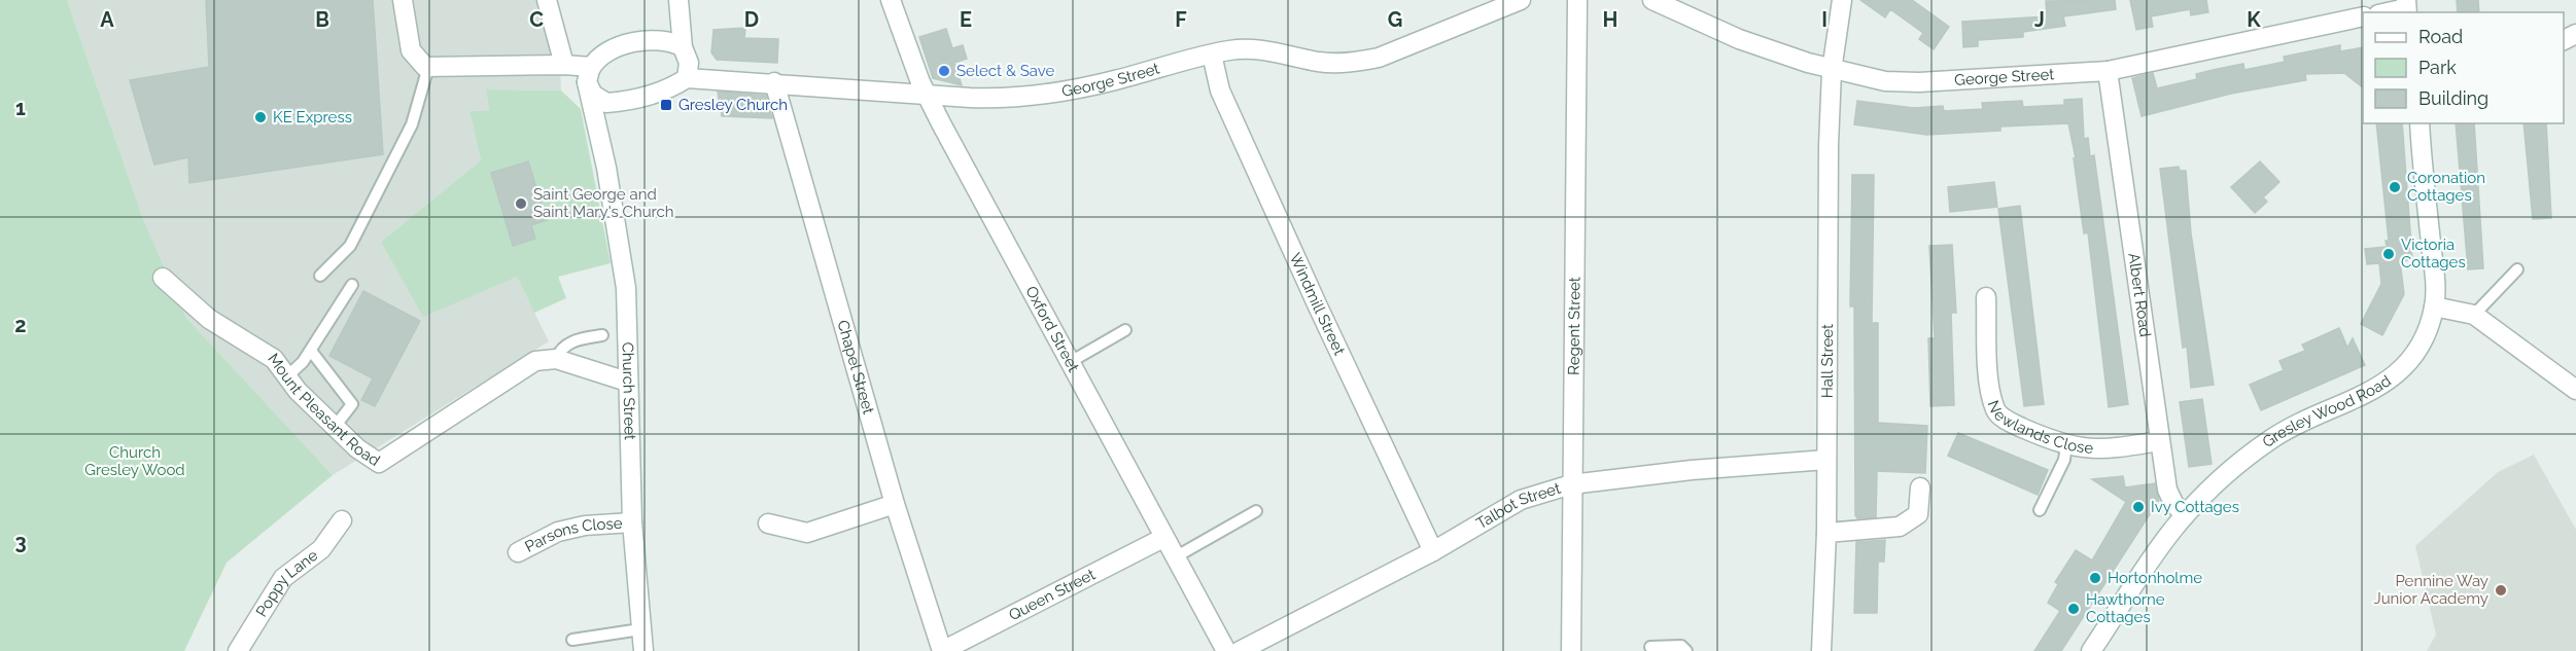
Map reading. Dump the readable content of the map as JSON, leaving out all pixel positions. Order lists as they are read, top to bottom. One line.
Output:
{"streets":{"street":["George Street","Albert Road","Windmill Street","Regent Street","Oxford Street","Hall Street","Chapel Street","Church Street","Mount Pleasant Road","Gresley Wood Road","Newlands Close","Talbot Street","Parsons Close","Poppy Lane","Queen Street"]},"crossings":[["George Street","Albert Road"],["George Street","Windmill Street"],["George Street","Oxford Street"],["George Street","Hall Street"],["George Street","Chapel Street"],["Albert Road","Gresley Wood Road"],["Albert Road","Newlands Close"],["Windmill Street","Talbot Street"],["Regent Street","Talbot Street"],["Oxford Street","Queen Street"],["Hall Street","Talbot Street"],["Chapel Street","Queen Street"],["Church Street","Parsons Close"]],"parks":["Church Gresley Wood"],"places":{"other":["Select & Save","KE Express","Coronation Cottages","Saint George and Saint Mary's Church","Victoria Cottages","Ivy Cottages","Hortonholme","Pennine Way Junior Academy","Hawthorne Cottages"],"transit":["Gresley Church"]},"legend":["Road","Park","Building"],"grid":{"columns":["A","B","C","D","E","F","G","H","I","J","K"],"rows":["1","2","3"]}}
